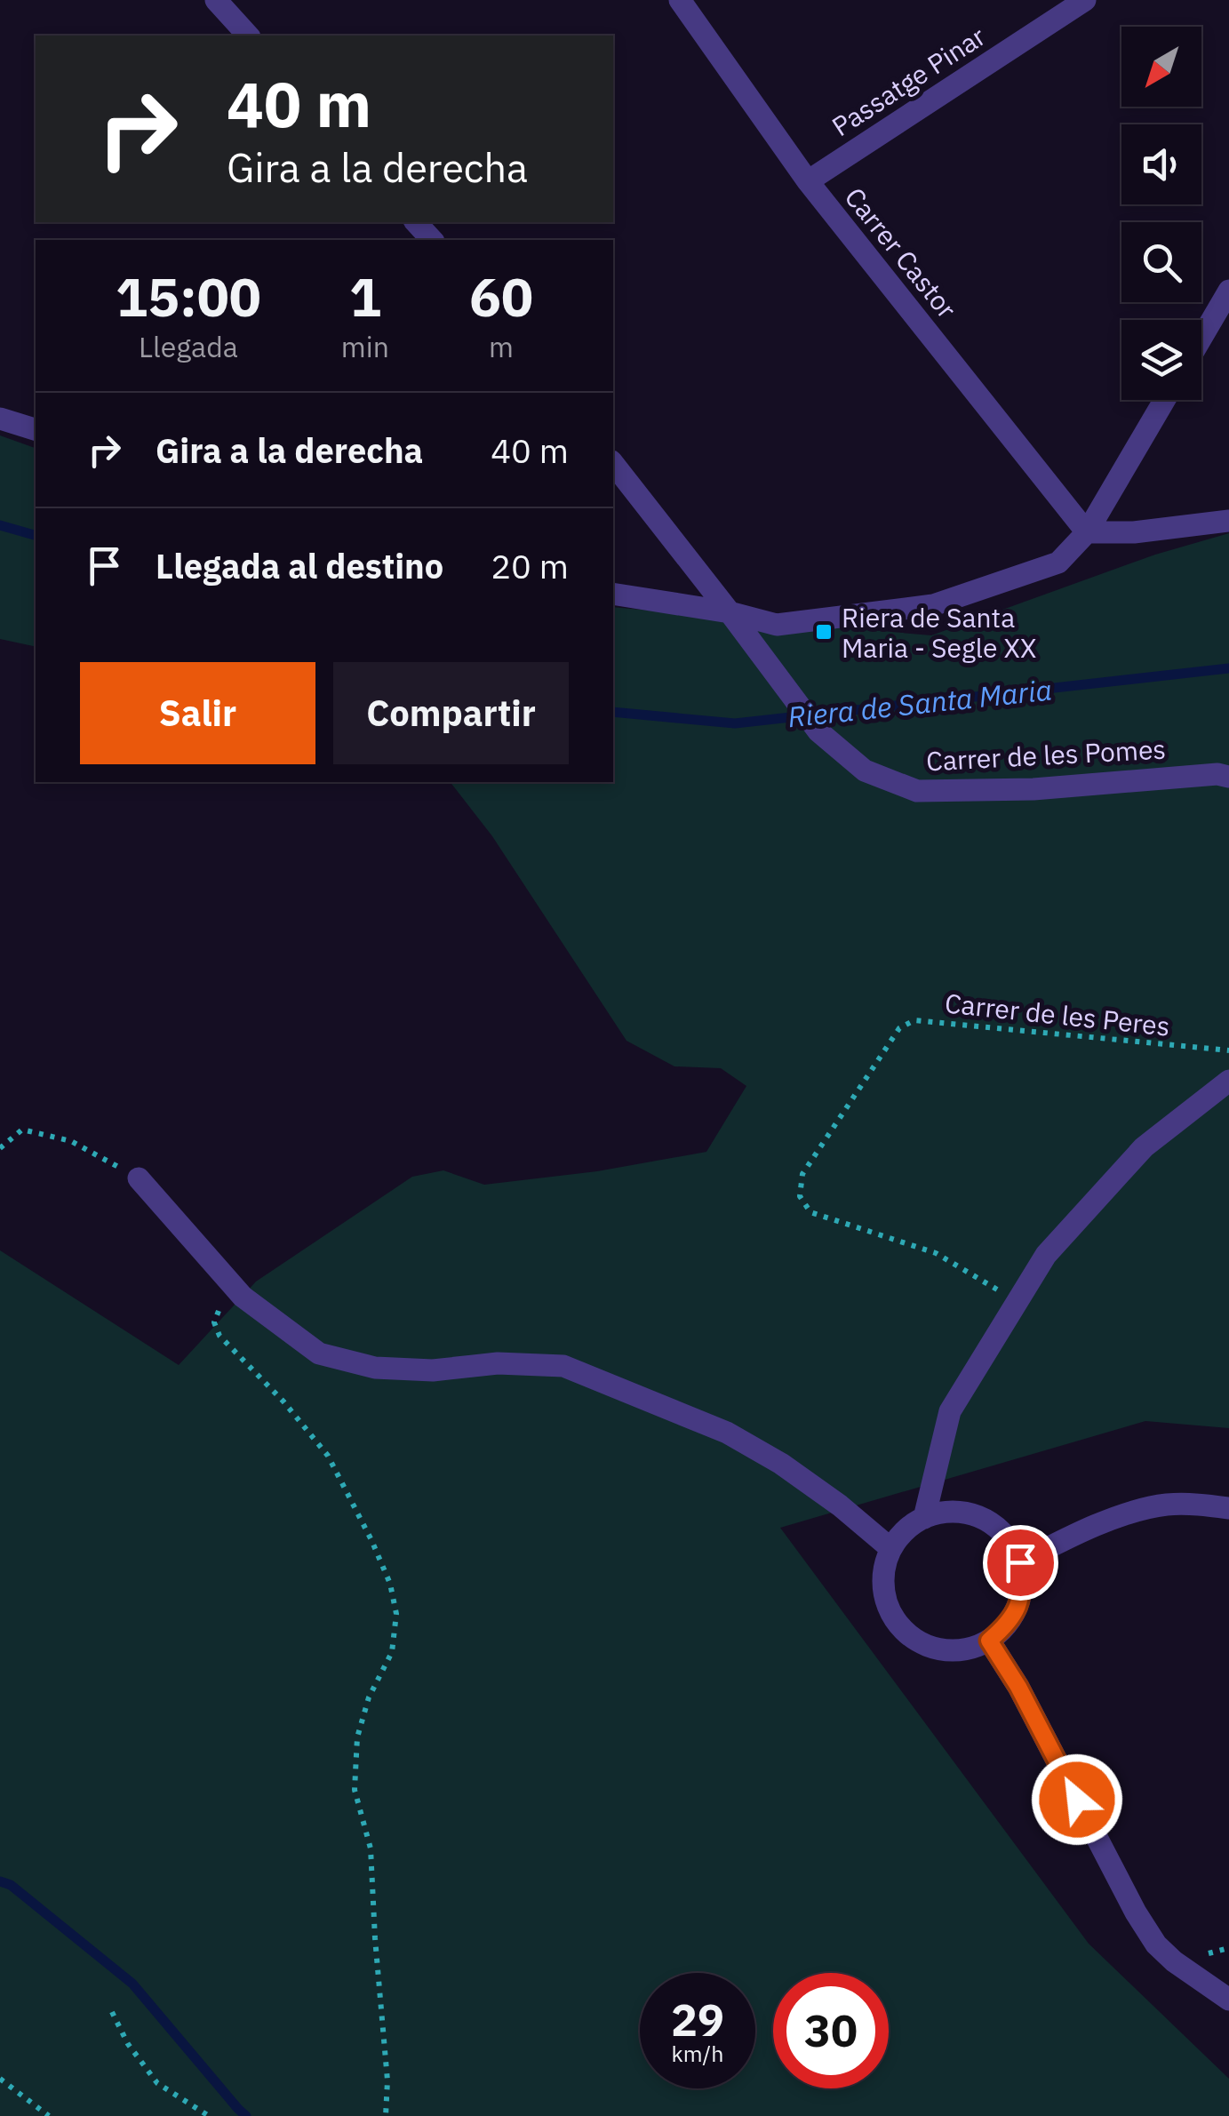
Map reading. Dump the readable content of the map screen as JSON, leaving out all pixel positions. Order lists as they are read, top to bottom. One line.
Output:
{"streets":{"street":["Passatge Pinar","Carrer Castor","Carrer de les Pomes"],"path":["Carrer de les Peres"]},"crossings":[["Passatge Pinar","Carrer Castor"]],"water":["Riera de Santa Maria"],"places":{"transit":["Riera de Santa Maria - Segle XX"]},"north":"bottom left","page":{"turn":["40 m","Gira a la derecha"],"eta":["15:00","Llegada","1","min","60","m"],"list":[{"name":"Gira a la derecha","value":"40 m"},{"name":"Llegada al destino","value":"20 m"}],"buttons":["Salir","Compartir"],"speed":"29 km/h","limit":"30"}}
